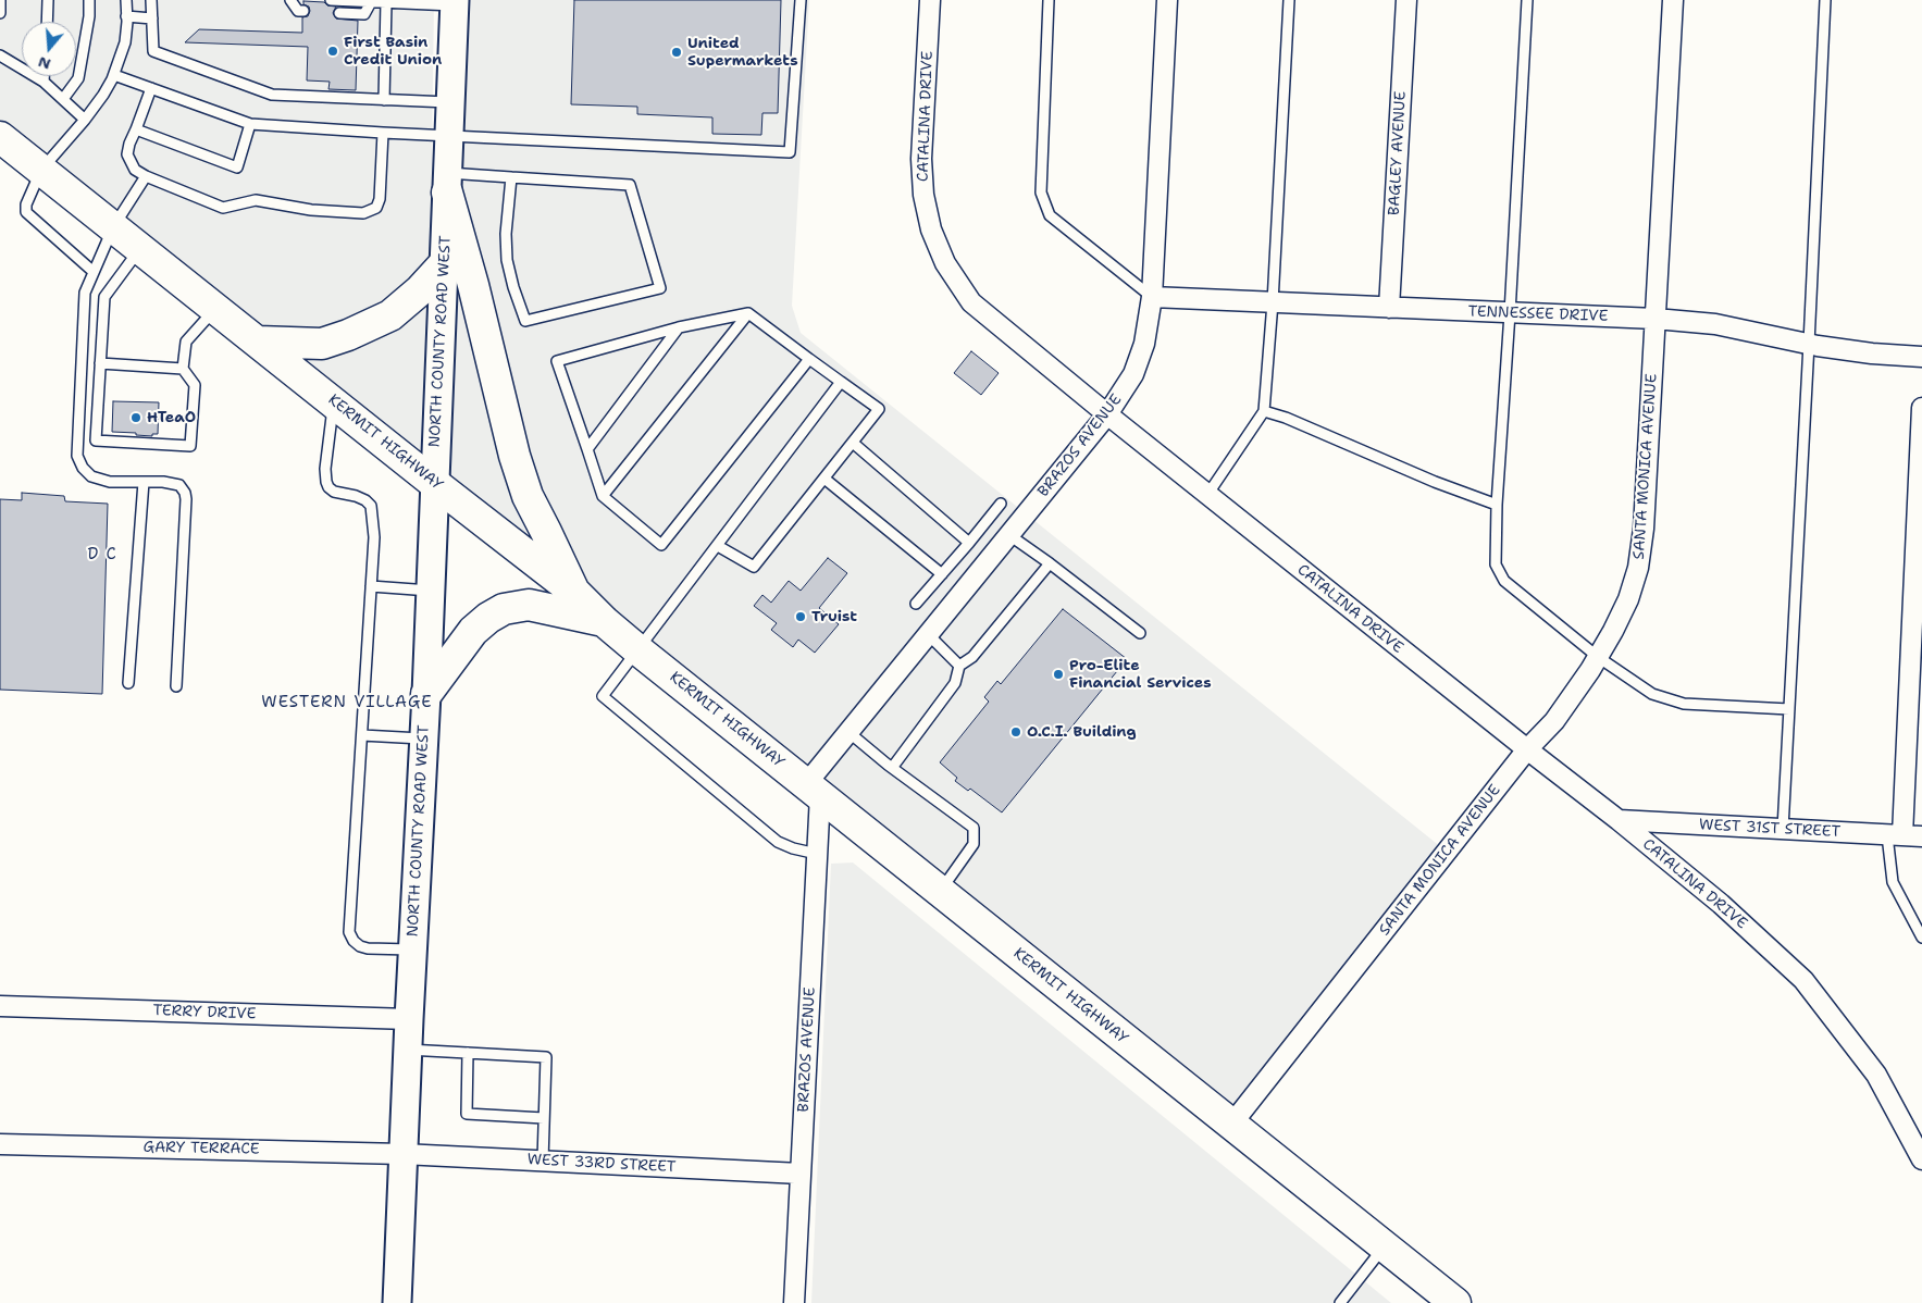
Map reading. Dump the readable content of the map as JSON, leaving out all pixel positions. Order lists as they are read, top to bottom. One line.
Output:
{"streets":{"main road":["NORTH COUNTY ROAD WEST","KERMIT HIGHWAY"],"street":["CATALINA DRIVE","BAGLEY AVENUE","TENNESSEE DRIVE","BRAZOS AVENUE","SANTA MONICA AVENUE","WEST 31ST STREET","TERRY DRIVE","GARY TERRACE","WEST 33RD STREET"]},"crossings":[["CATALINA DRIVE","BRAZOS AVENUE"],["CATALINA DRIVE","SANTA MONICA AVENUE"],["CATALINA DRIVE","WEST 31ST STREET"],["BAGLEY AVENUE","TENNESSEE DRIVE"],["TENNESSEE DRIVE","BRAZOS AVENUE"],["TENNESSEE DRIVE","SANTA MONICA AVENUE"],["NORTH COUNTY ROAD WEST","KERMIT HIGHWAY"],["NORTH COUNTY ROAD WEST","TERRY DRIVE"],["NORTH COUNTY ROAD WEST","GARY TERRACE"],["NORTH COUNTY ROAD WEST","WEST 33RD STREET"],["KERMIT HIGHWAY","BRAZOS AVENUE"],["KERMIT HIGHWAY","SANTA MONICA AVENUE"],["BRAZOS AVENUE","WEST 33RD STREET"],["GARY TERRACE","WEST 33RD STREET"]],"districts":["D C","WESTERN VILLAGE"],"places":["First Basin Credit Union","United Supermarkets","HTeaO","Truist","Pro-Elite Financial Services","O.C.I. Building"],"north":"bottom"}
